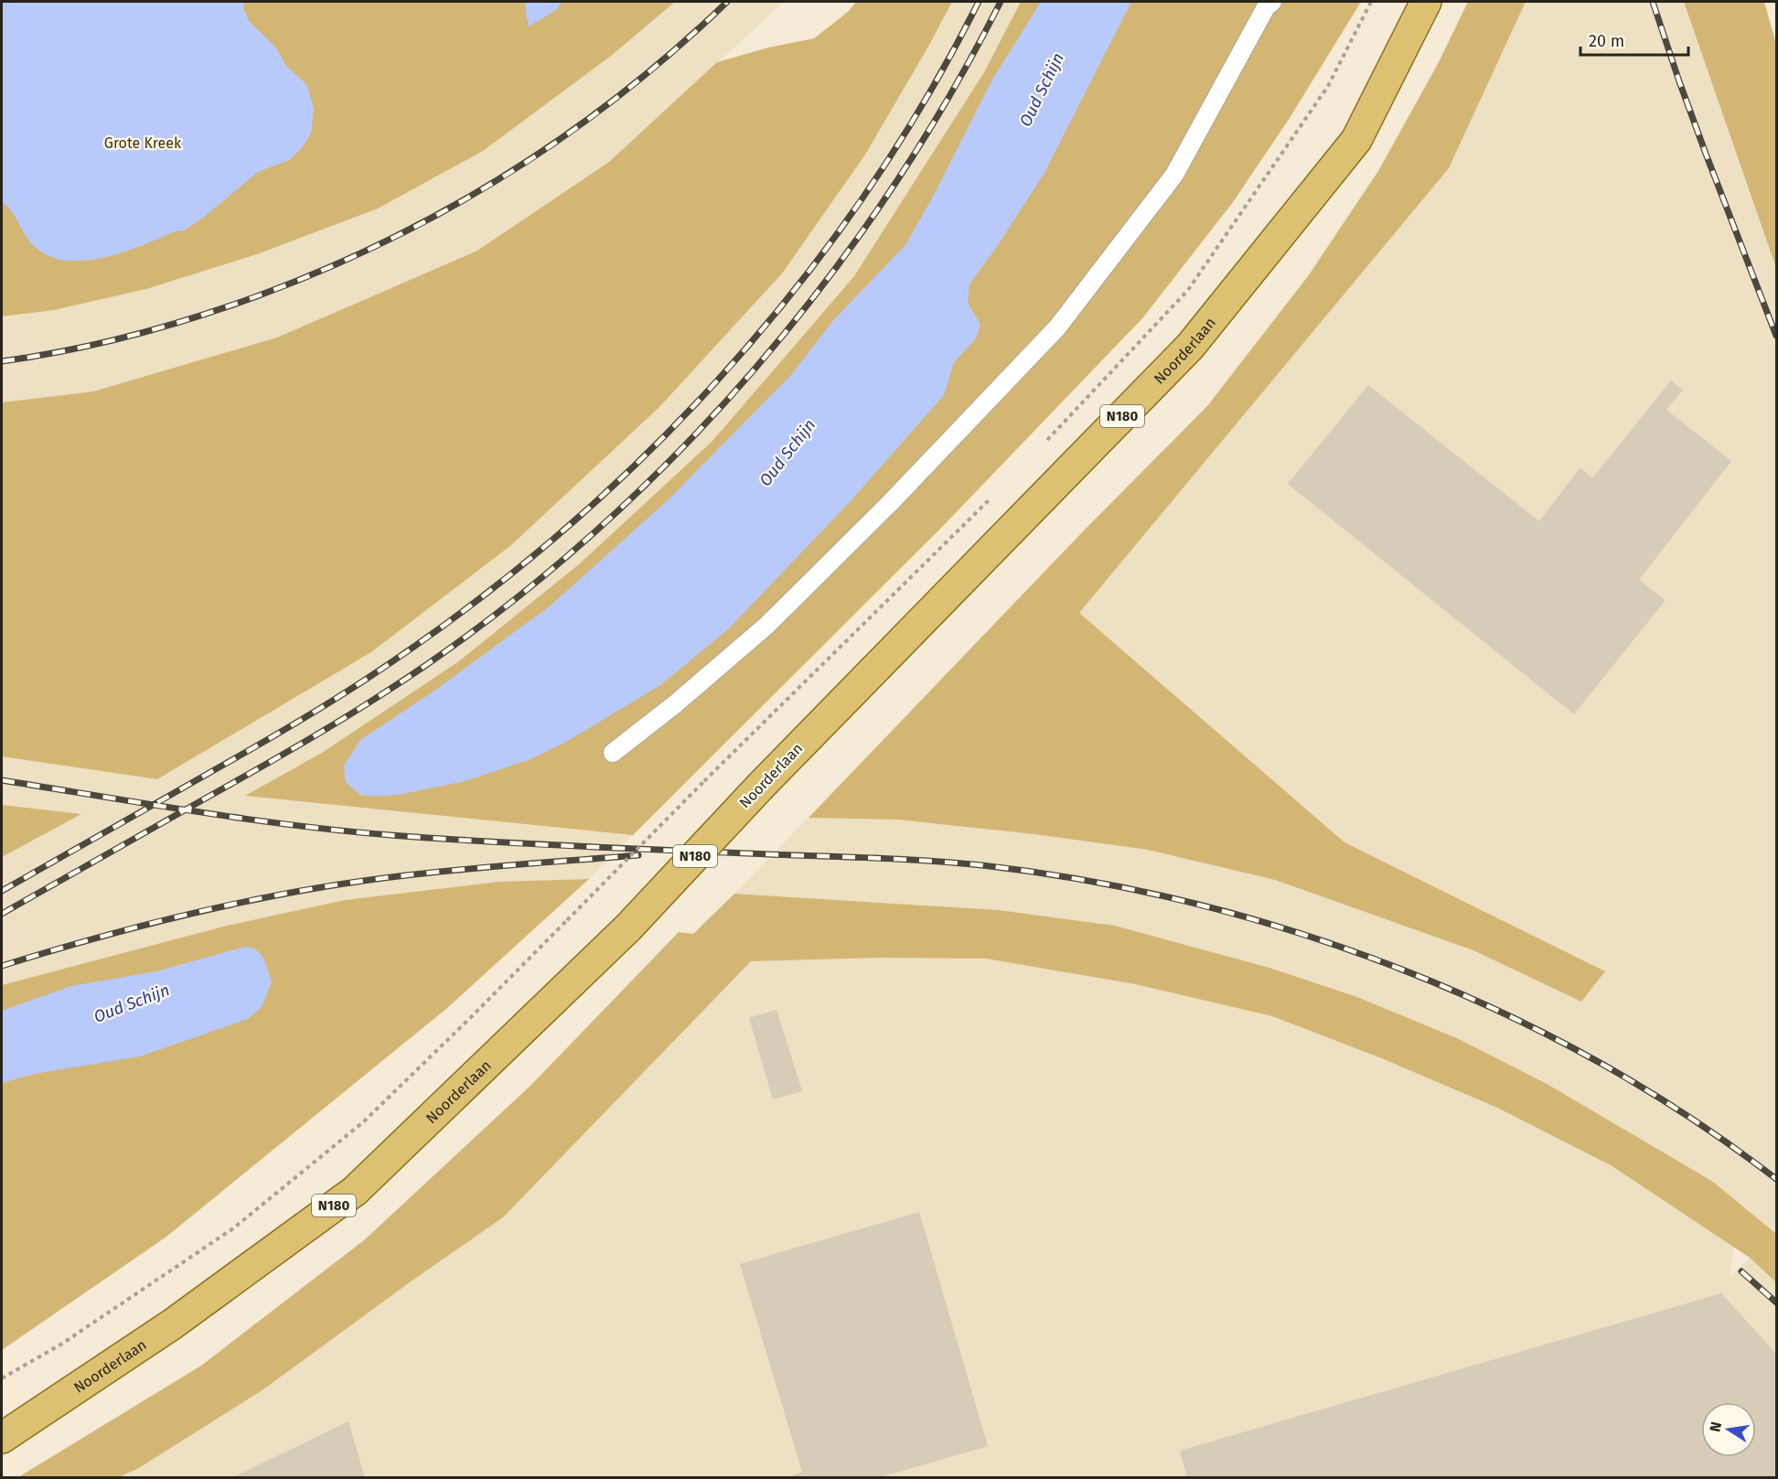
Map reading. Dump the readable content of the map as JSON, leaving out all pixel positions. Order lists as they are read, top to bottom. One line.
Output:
{"streets":{"main road":["Noorderlaan","N180"]},"water":["Oud Schijn"],"parks":["Grote Kreek"],"scale_bar":"20 m","north":"left"}
